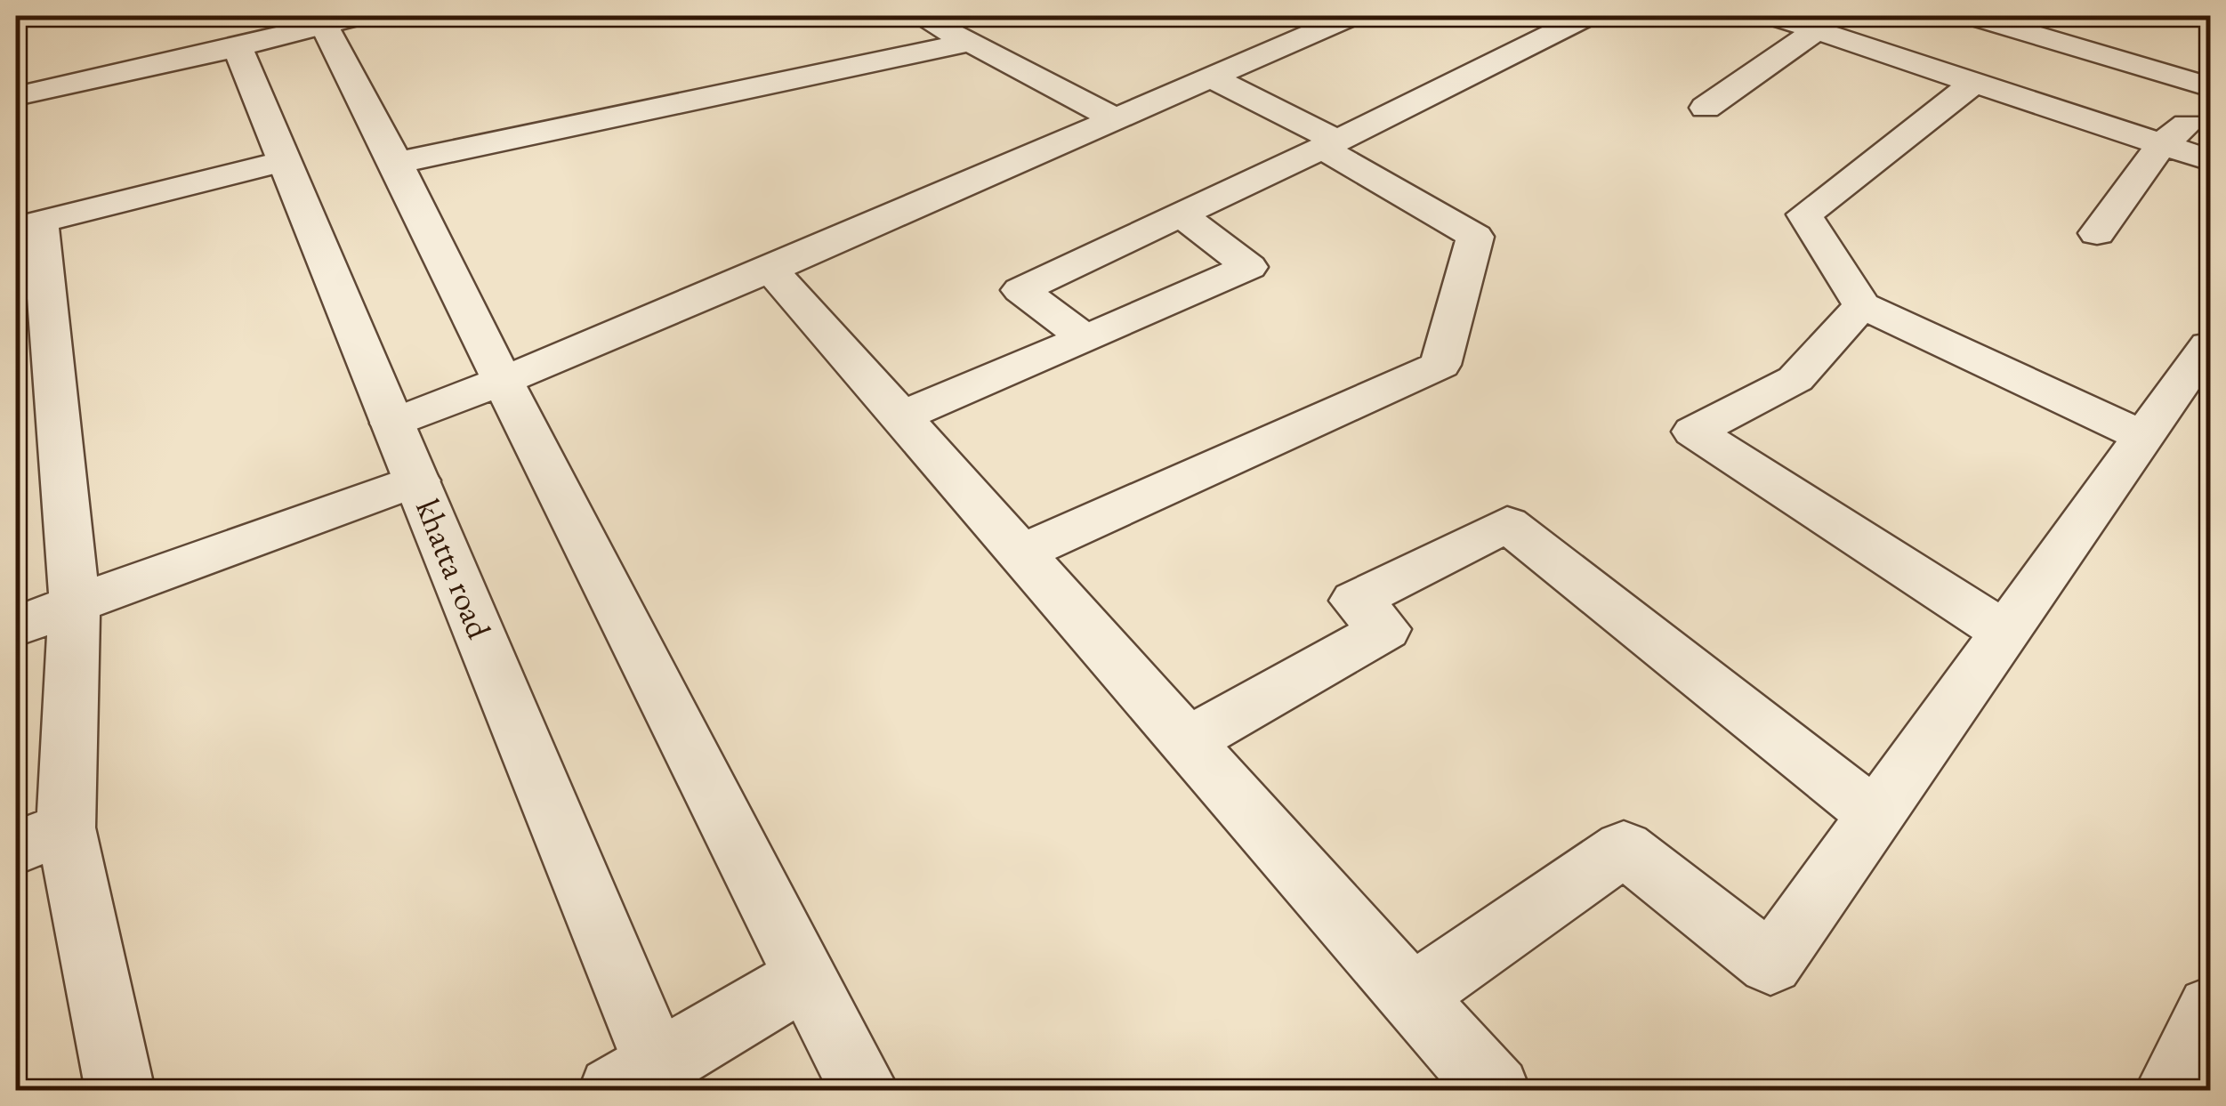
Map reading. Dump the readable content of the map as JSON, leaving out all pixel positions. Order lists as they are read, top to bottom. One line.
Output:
{"streets":{"street":["khatta road"]}}
